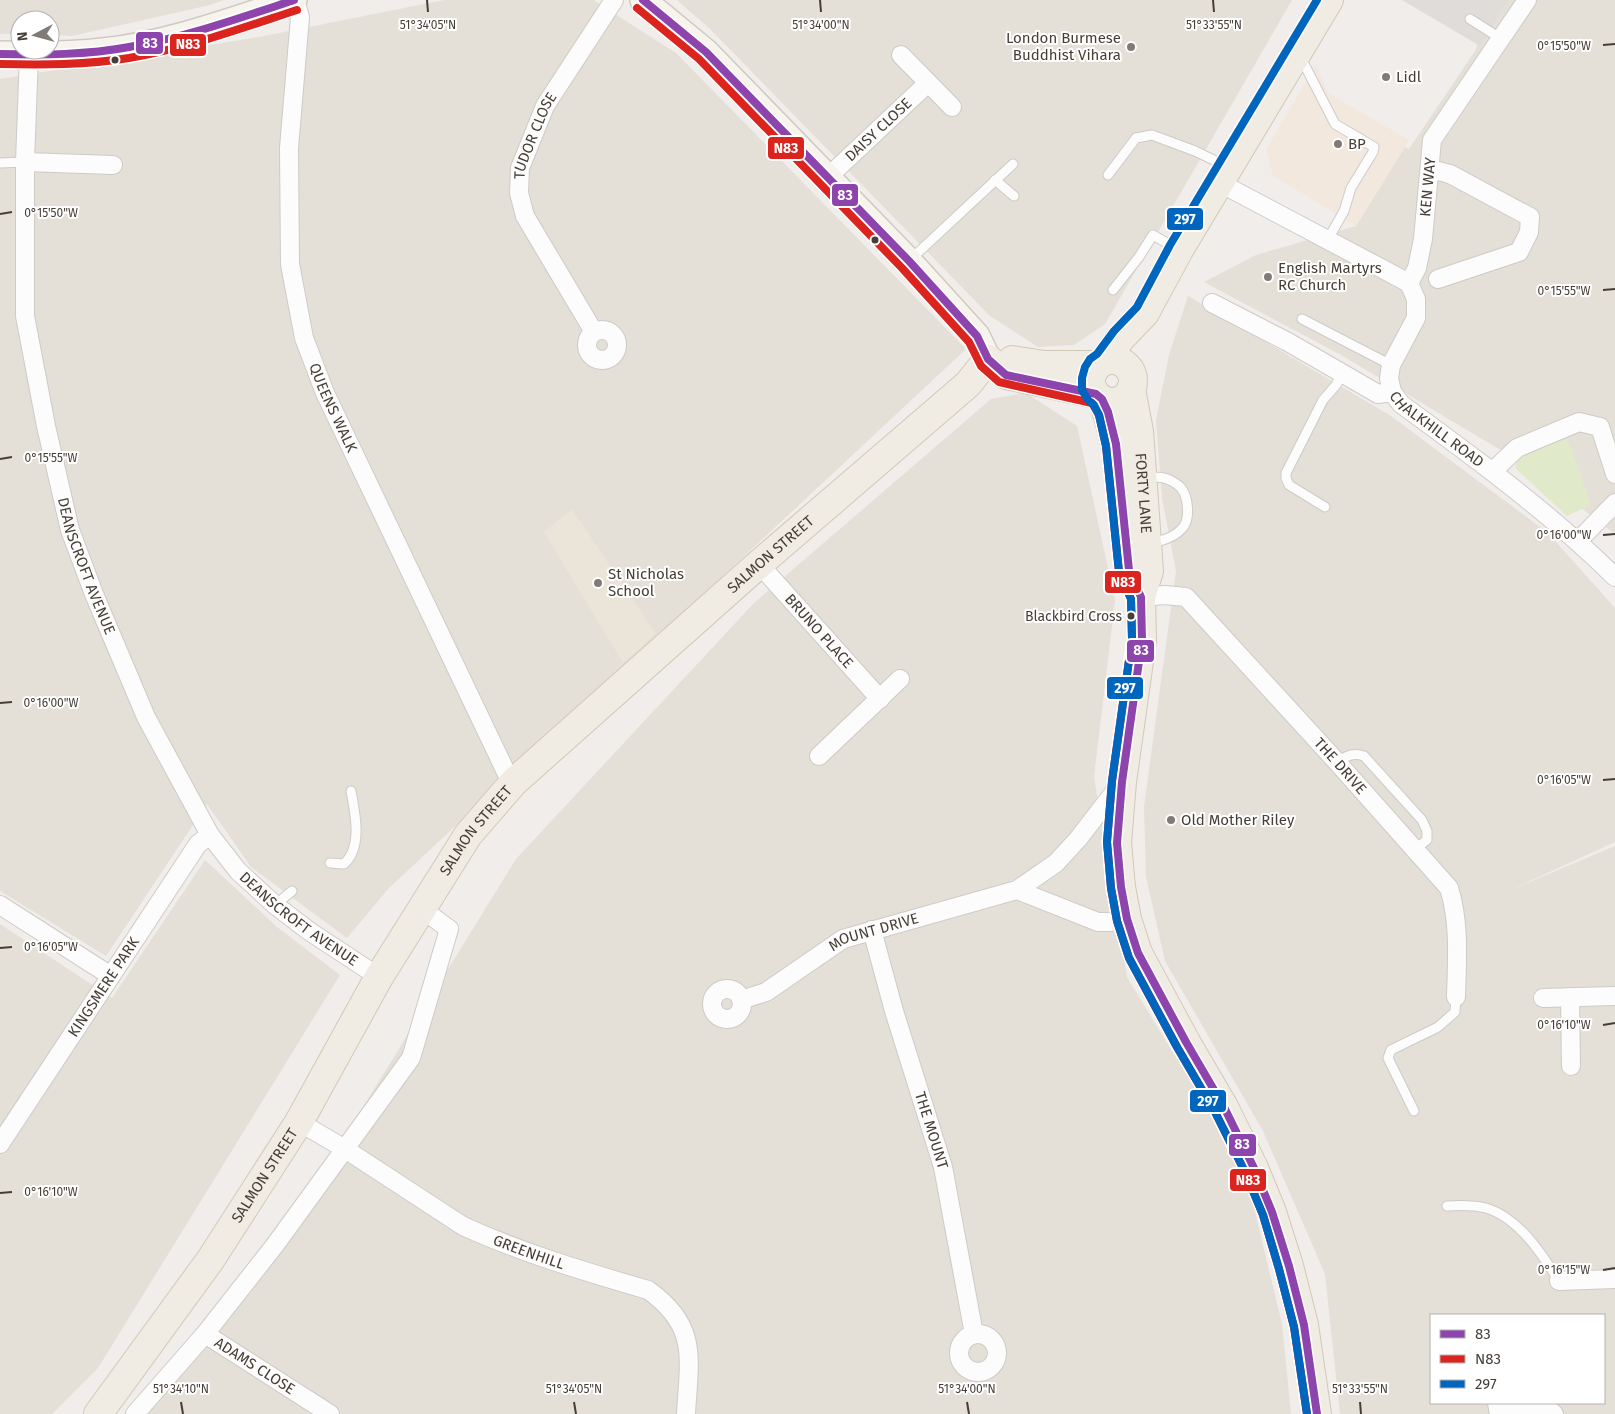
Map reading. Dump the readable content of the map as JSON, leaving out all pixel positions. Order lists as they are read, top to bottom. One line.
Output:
{"streets":{"main road":["FORTY LANE","SALMON STREET"],"street":["DAISY CLOSE","TUDOR CLOSE","KEN WAY","QUEENS WALK","CHALKHILL ROAD","DEANSCROFT AVENUE","BRUNO PLACE","THE DRIVE","MOUNT DRIVE","KINGSMERE PARK","THE MOUNT","GREENHILL","ADAMS CLOSE"]},"crossings":[["QUEENS WALK","SALMON STREET"],["FORTY LANE","THE DRIVE"],["FORTY LANE","MOUNT DRIVE"],["SALMON STREET","DEANSCROFT AVENUE"],["SALMON STREET","BRUNO PLACE"],["SALMON STREET","GREENHILL"],["DEANSCROFT AVENUE","KINGSMERE PARK"],["MOUNT DRIVE","THE MOUNT"]],"places":["London Burmese Buddhist Vihara","Lidl","BP","English Martyrs RC Church","St Nicholas School","Blackbird Cross","Old Mother Riley"],"lines":["transit line 83","transit line 297","transit line N83"],"legend":["83","N83","297"],"north":"left","coordinates":["51°34'05\"N","51°34'00\"N","51°33'55\"N","0°15'50\"W","0°15'55\"W","0°16'00\"W","0°16'05\"W","0°16'10\"W","0°16'15\"W","51°34'10\"N"]}
